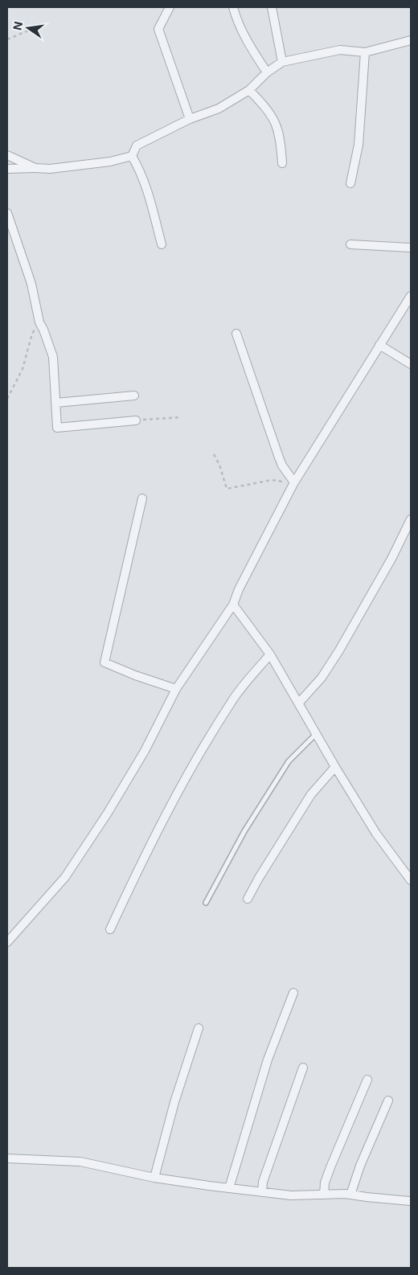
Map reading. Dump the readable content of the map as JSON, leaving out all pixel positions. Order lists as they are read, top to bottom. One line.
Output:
{"north":"left"}
